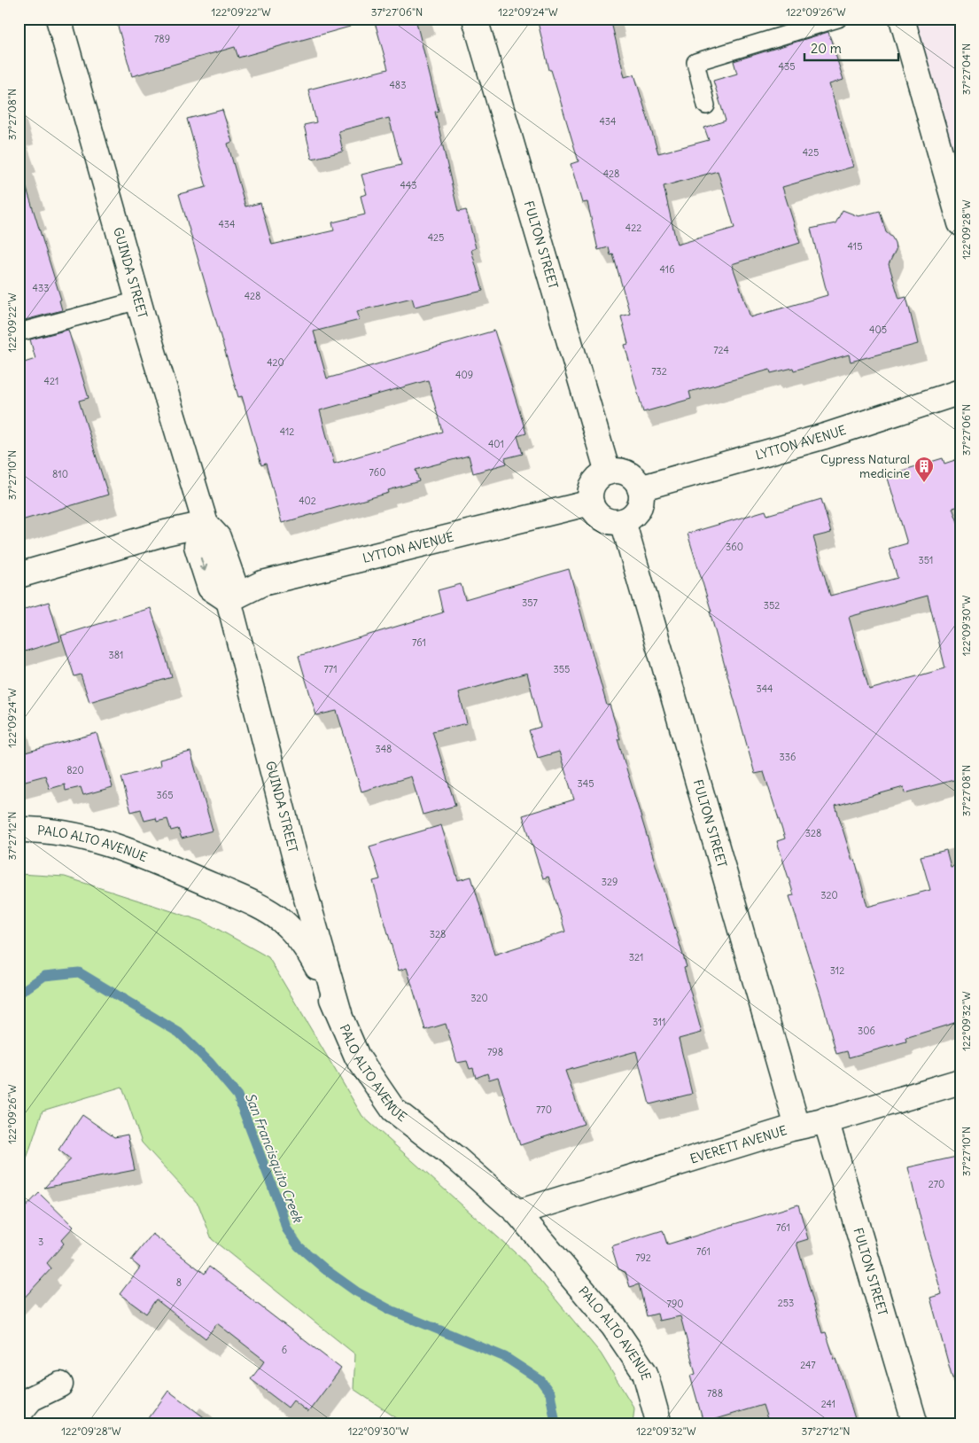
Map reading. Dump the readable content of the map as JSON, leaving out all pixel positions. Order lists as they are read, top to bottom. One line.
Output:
{"streets":{"street":["FULTON STREET","GUINDA STREET","LYTTON AVENUE","PALO ALTO AVENUE","EVERETT AVENUE"]},"crossings":[["FULTON STREET","LYTTON AVENUE"],["FULTON STREET","EVERETT AVENUE"],["GUINDA STREET","LYTTON AVENUE"],["GUINDA STREET","PALO ALTO AVENUE"],["PALO ALTO AVENUE","EVERETT AVENUE"]],"water":["San Francisquito Creek"],"places":{"building":["Cypress Natural medicine"]},"house_numbers":["789","435","483","434","425","428","443","434","422","425","415","416","433","428","405","724","420","732","409","421","412","401","760","810","402","360","351","357","352","761","381","771","355","344","348","336","820","345","365","328","329","320","328","321","312","320","311","306","798","770","270","761","3","761","792","8","253","790","6","247","788","241"],"scale_bar":"20 m","coordinates":["122°09'22\"W","37°27'06\"N","122°09'24\"W","122°09'26\"W","37°27'04\"N","37°27'08\"N","122°09'28\"W","37°27'10\"N","122°09'30\"W","37°27'12\"N","122°09'32\"W"]}
